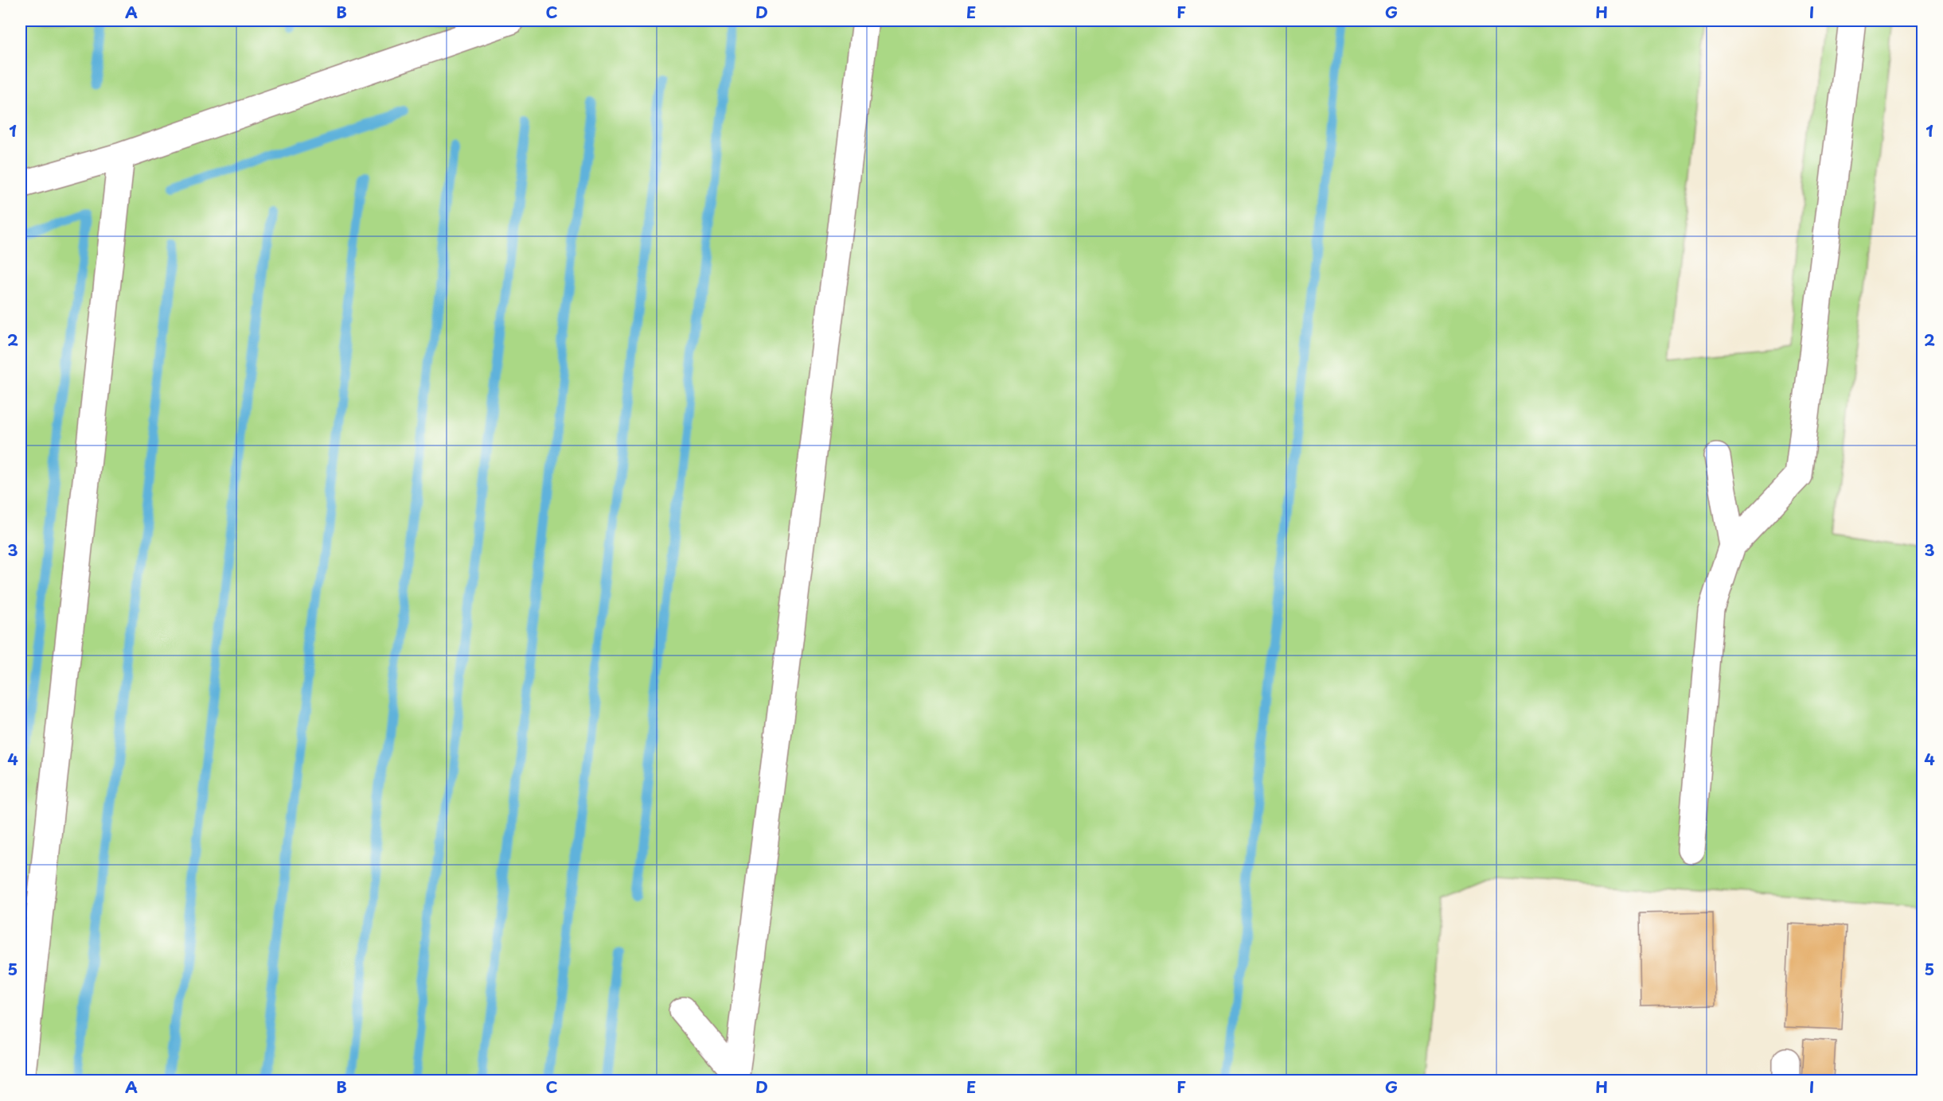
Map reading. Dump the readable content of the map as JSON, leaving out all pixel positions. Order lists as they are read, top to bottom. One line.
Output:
{"grid":{"columns":["A","B","C","D","E","F","G","H","I"],"rows":["1","2","3","4","5"]}}
